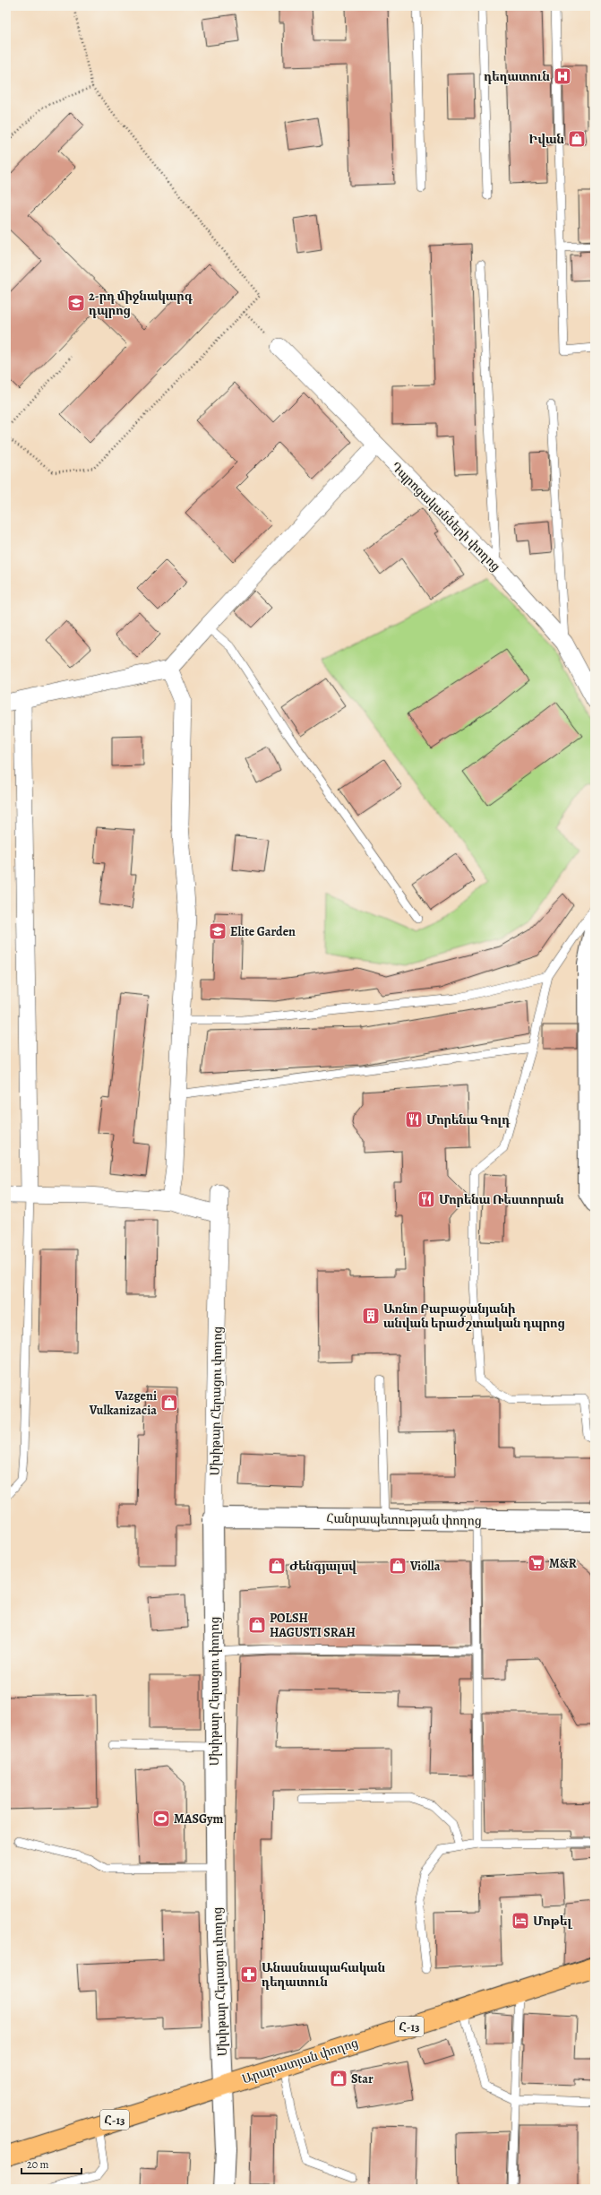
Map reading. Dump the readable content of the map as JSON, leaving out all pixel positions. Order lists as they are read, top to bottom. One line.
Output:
{"streets":{"main road":["Հ-13","Արարատյան փողոց"],"street":["Դպրոցականների փողոց","Մխիթար Հերացու փողոց","Հանրապետության փողոց"]},"crossings":[["Մխիթար Հերացու փողոց","Հանրապետության փողոց"],["Մխիթար Հերացու փողոց","Արարատյան փողոց"]],"places":{"hospital":["դեղատուն"],"shop":["Իվան","Vazgeni Vulkanizacia","Ժենգյալսվ","Violla","POLSH HAGUSTI SRAH","Star"],"school or university":["2-րդ միջնակարգ դպրոց","Elite Garden"],"restaurant":["Մորենա Գոլդ","Մորենա Ռեստորան"],"building":["Առնո Բաբաջանյանի անվան երաժշտական դպրոց"],"supermarket":["M&R"],"sports":["MASGym"],"hotel":["Մոթել"],"pharmacy":["Անասնապահական դեղատուն"]},"scale_bar":"20 m"}
